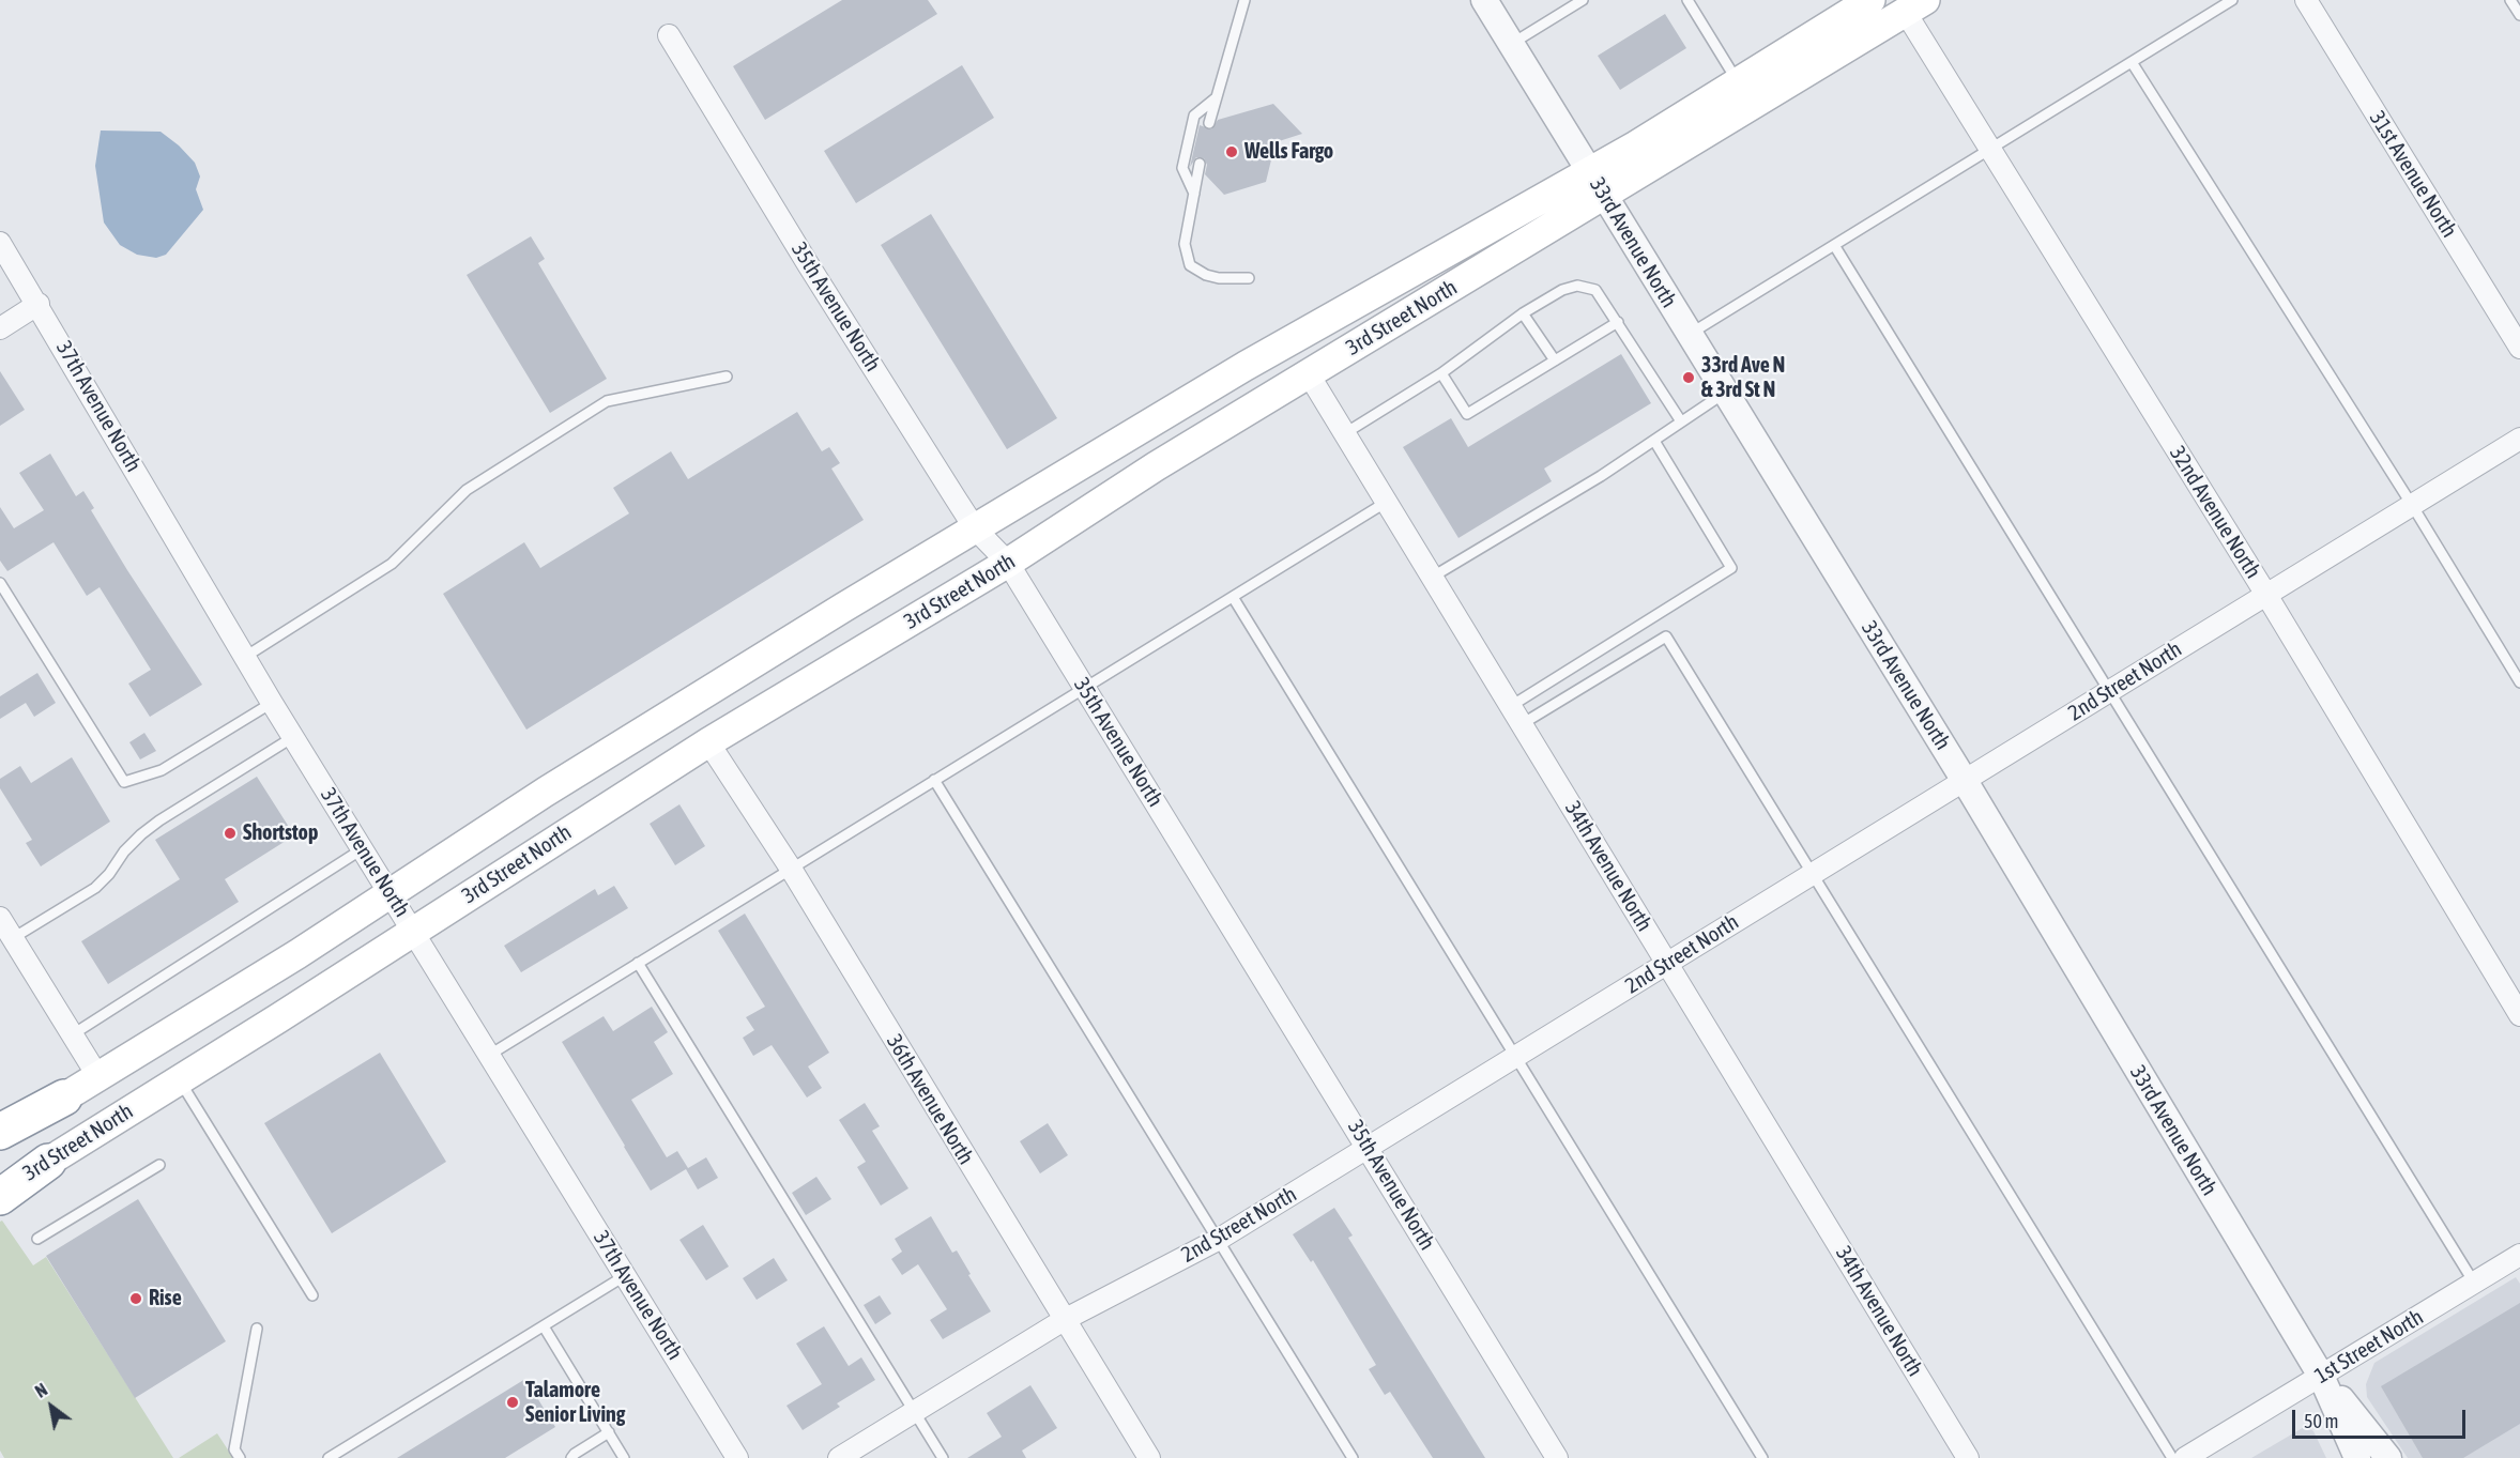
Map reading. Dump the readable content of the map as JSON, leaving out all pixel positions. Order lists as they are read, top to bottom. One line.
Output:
{"streets":{"main road":["3rd Street North"],"street":["31st Avenue North","33rd Avenue North","35th Avenue North","37th Avenue North","32nd Avenue North","2nd Street North","34th Avenue North","36th Avenue North","1st Street North"]},"crossings":[["33rd Avenue North","3rd Street North"],["33rd Avenue North","2nd Street North"],["33rd Avenue North","1st Street North"],["35th Avenue North","3rd Street North"],["35th Avenue North","2nd Street North"],["3rd Street North","37th Avenue North"],["3rd Street North","32nd Avenue North"],["3rd Street North","34th Avenue North"],["3rd Street North","36th Avenue North"],["32nd Avenue North","2nd Street North"],["2nd Street North","34th Avenue North"],["2nd Street North","36th Avenue North"]],"places":["Wells Fargo","33rd Ave N & 3rd St N","Shortstop","Rise","Talamore Senior Living"],"scale_bar":"50 m","north":"top left"}
